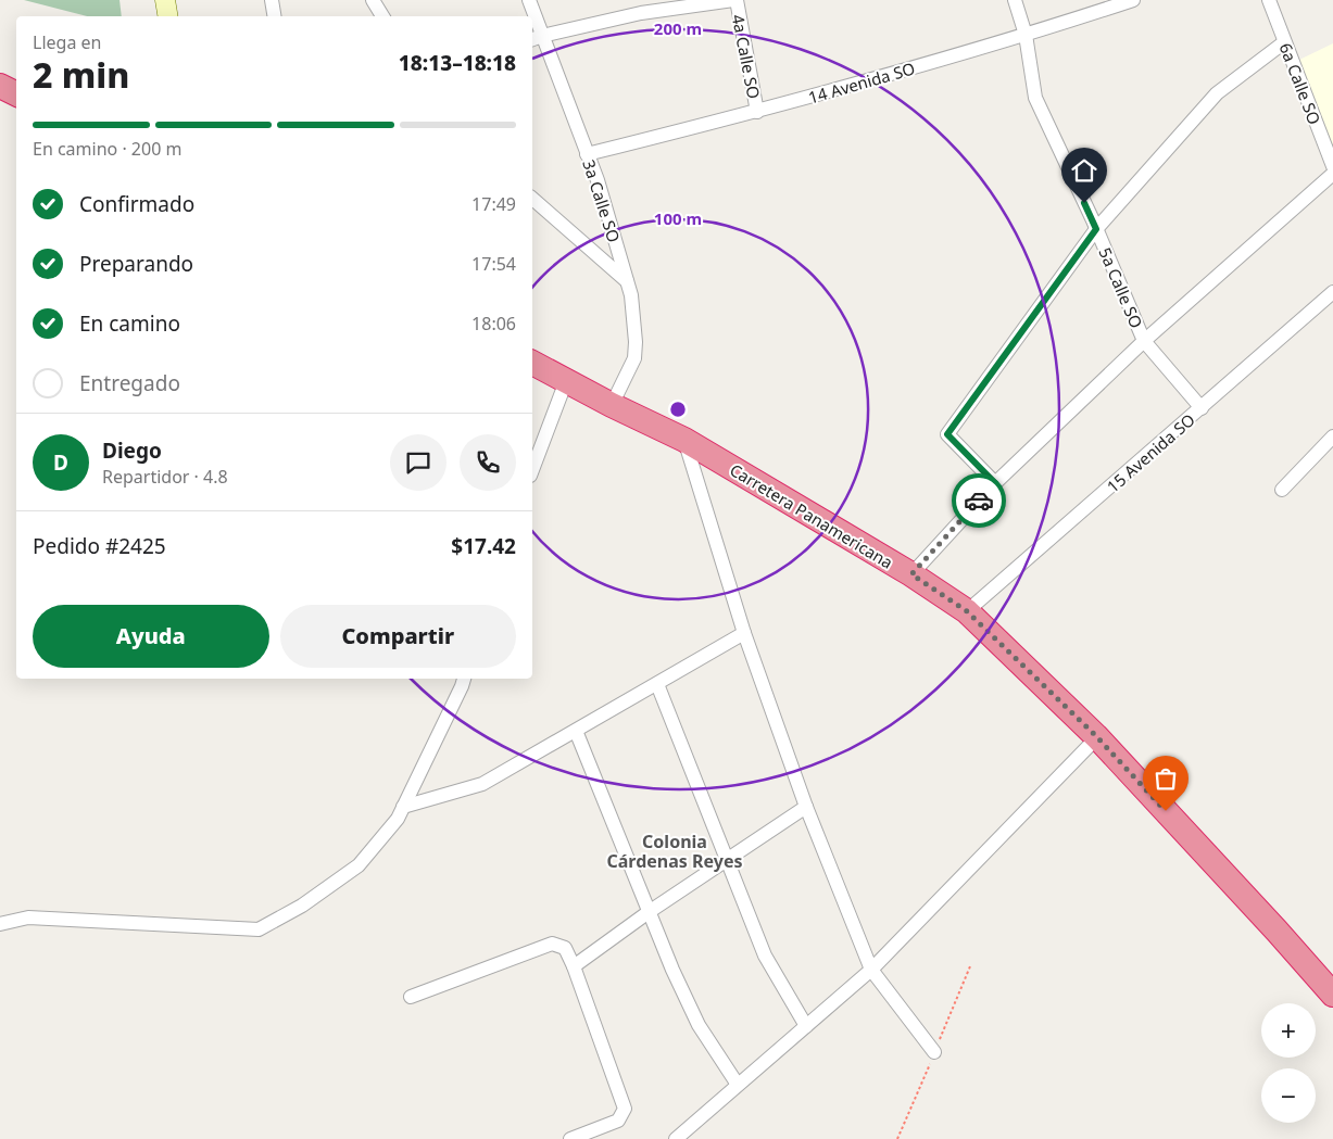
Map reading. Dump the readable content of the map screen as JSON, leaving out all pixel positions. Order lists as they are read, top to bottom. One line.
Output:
{"streets":{"highway":["Carretera Panamericana"],"street":["4a Calle SO","14 Avenida SO","6a Calle SO","3a Calle SO","5a Calle SO","15 Avenida SO"]},"crossings":[["4a Calle SO","14 Avenida SO"],["14 Avenida SO","3a Calle SO"],["14 Avenida SO","5a Calle SO"],["3a Calle SO","Carretera Panamericana"],["5a Calle SO","15 Avenida SO"],["15 Avenida SO","Carretera Panamericana"]],"districts":["Colonia Cárdenas Reyes"],"page":{"heading":["2 min","Llega en","18:13–18:18"],"panel":["Diego","Repartidor · 4.8","Pedido #2425","$17.42"],"bar":"En camino · 200 m","list":[["Confirmado","17:49"],["Preparando","17:54"],["En camino","18:06"],"Entregado"],"round":"D","buttons":["Ayuda","Compartir"],"map_buttons":["+","−"]},"rings":["200 m","100 m"]}
